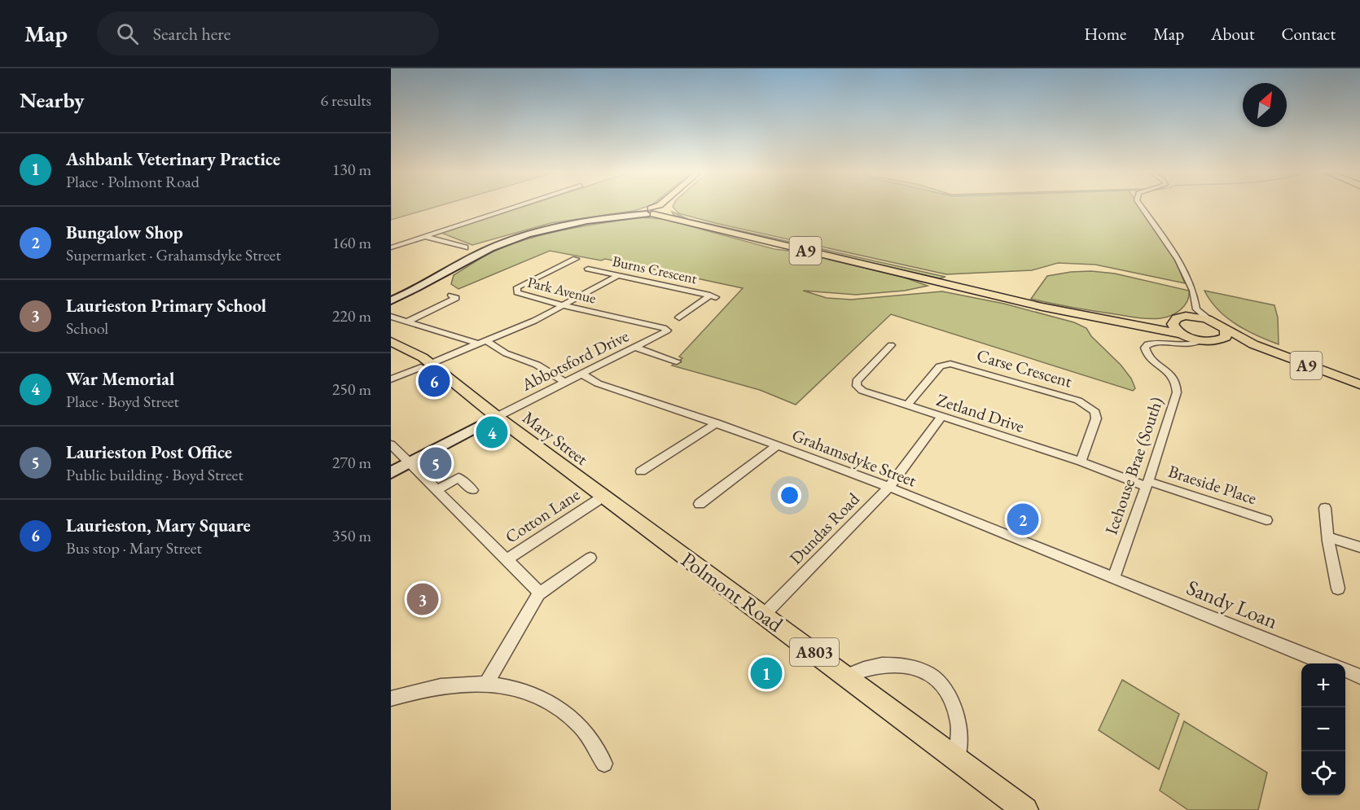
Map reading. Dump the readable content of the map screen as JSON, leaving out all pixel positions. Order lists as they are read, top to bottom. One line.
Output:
{"streets":{"main road":["A9","Mary Street","Polmont Road","A803"],"street":["Burns Crescent","Park Avenue","Abbotsford Drive","Carse Crescent","Zetland Drive","Grahamsdyke Street","Icehouse Brae (South)","Braeside Place","Cotton Lane","Dundas Road","Sandy Loan"]},"crossings":[["Park Avenue","Abbotsford Drive"],["Abbotsford Drive","Mary Street"],["Abbotsford Drive","Grahamsdyke Street"],["Carse Crescent","Zetland Drive"],["Zetland Drive","Icehouse Brae (South)"],["Zetland Drive","Braeside Place"],["Zetland Drive","Dundas Road"],["Mary Street","Cotton Lane"],["Mary Street","Polmont Road"],["Grahamsdyke Street","Icehouse Brae (South)"],["Grahamsdyke Street","Dundas Road"],["Grahamsdyke Street","Sandy Loan"],["Icehouse Brae (South)","Braeside Place"],["Icehouse Brae (South)","Sandy Loan"],["Cotton Lane","Polmont Road"],["Dundas Road","Polmont Road"]],"north":"top right","page":{"header":"Map","search":"Search here","nav":["Home","Map","About","Contact"],"heading":["Nearby","6 results"],"list":[{"mark":"1","name":"Ashbank Veterinary Practice","note":"Place · Polmont Road","value":"130 m"},{"mark":"2","name":"Bungalow Shop","note":"Supermarket · Grahamsdyke Street","value":"160 m"},{"mark":"3","name":"Laurieston Primary School","note":"School","value":"220 m"},{"mark":"4","name":"War Memorial","note":"Place · Boyd Street","value":"250 m"},{"mark":"5","name":"Laurieston Post Office","note":"Public building · Boyd Street","value":"270 m"},{"mark":"6","name":"Laurieston, Mary Square","note":"Bus stop · Mary Street","value":"350 m"}],"pins":["6","4","5","2","3","1"],"map_buttons":["+","−"]}}
